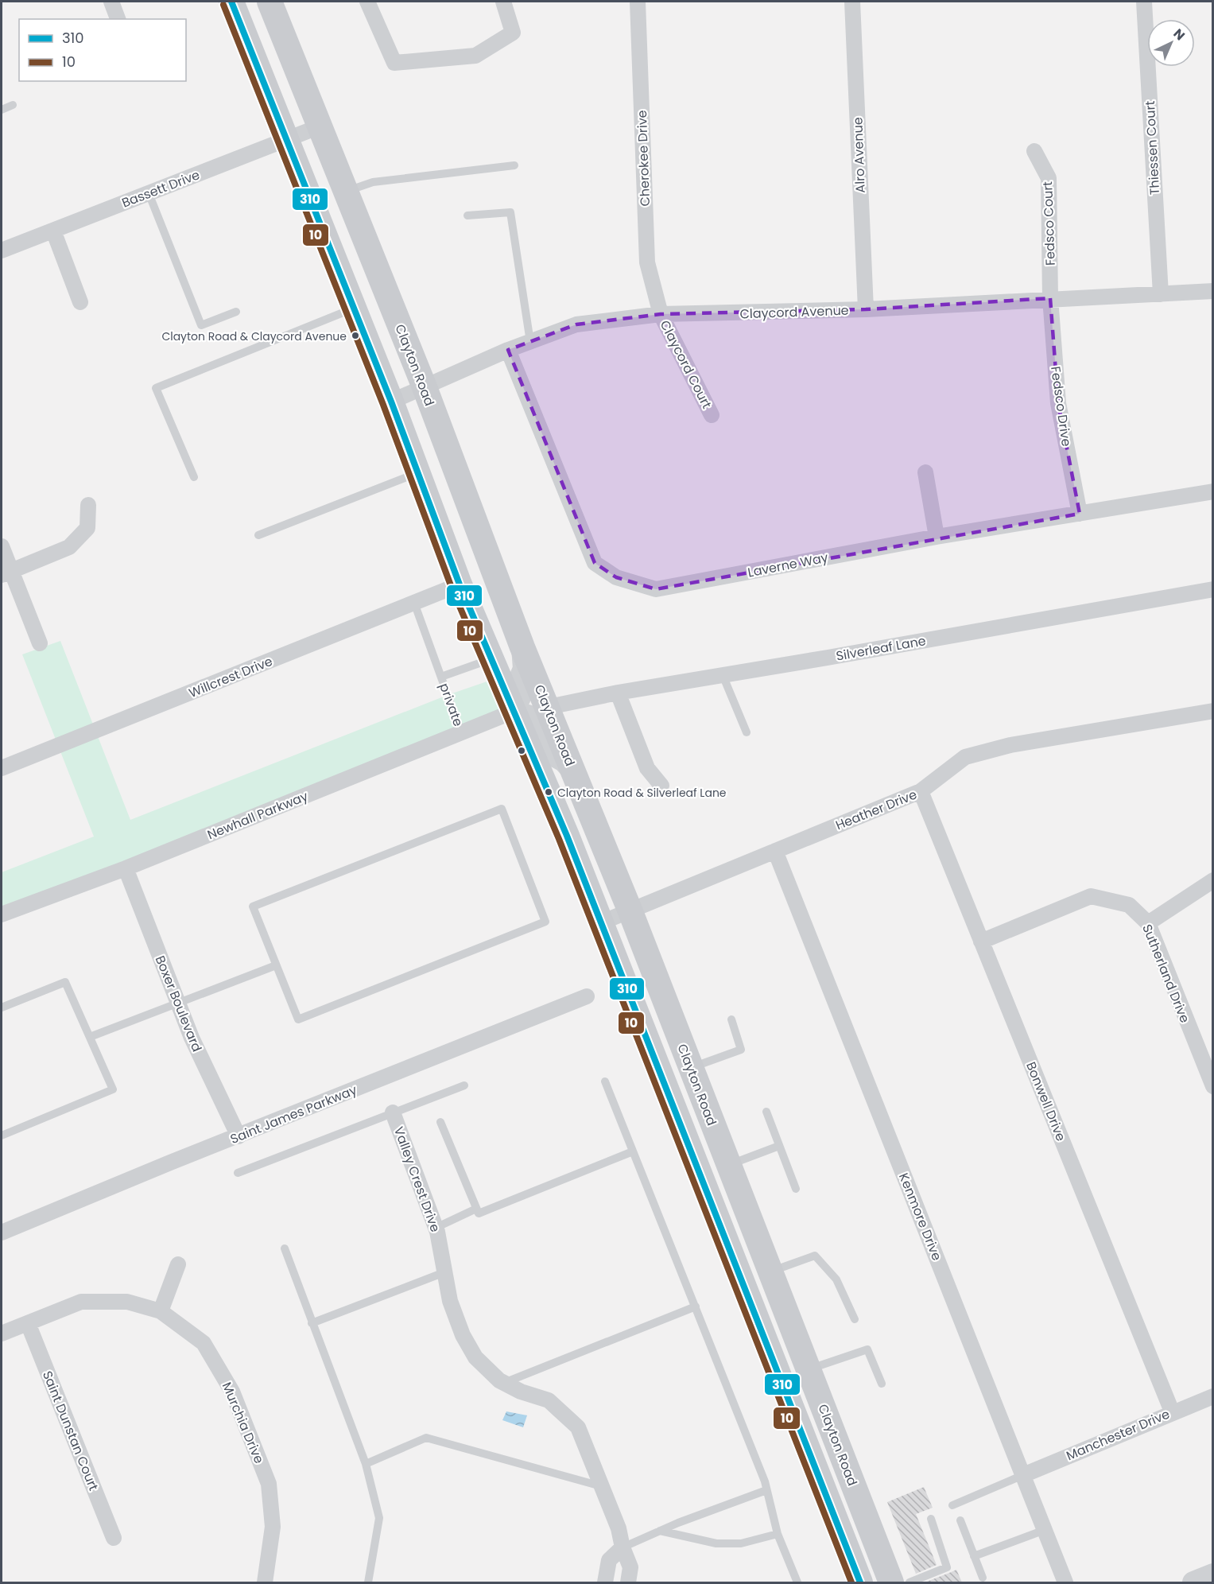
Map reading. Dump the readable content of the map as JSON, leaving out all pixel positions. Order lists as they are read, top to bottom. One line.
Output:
{"streets":{"main road":["Clayton Road"],"street":["Thiessen Court","Alro Avenue","Cherokee Drive","Bassett Drive","Fedsco Court","Claycord Avenue","Claycord Court","Fedsco Drive","Laverne Way","Silverleaf Lane","Willcrest Drive","Heather Drive","Newhall Parkway","Sutherland Drive","Boxer Boulevard","Bonwell Drive","Saint James Parkway","Valley Crest Drive","Kenmore Drive","Murchia Drive","Saint Dunstan Court","Manchester Drive"],"lane":["private"]},"crossings":[["Thiessen Court","Claycord Avenue"],["Alro Avenue","Claycord Avenue"],["Cherokee Drive","Claycord Avenue"],["Cherokee Drive","Claycord Court"],["Bassett Drive","Clayton Road"],["Fedsco Court","Claycord Avenue"],["Fedsco Court","Fedsco Drive"],["Claycord Avenue","Claycord Court"],["Claycord Avenue","Clayton Road"],["Claycord Avenue","Fedsco Drive"],["Claycord Avenue","Laverne Way"],["Clayton Road","Silverleaf Lane"],["Clayton Road","Heather Drive"],["Fedsco Drive","Laverne Way"],["Willcrest Drive","private"],["private","Newhall Parkway"],["Heather Drive","Bonwell Drive"],["Heather Drive","Kenmore Drive"],["Newhall Parkway","Boxer Boulevard"],["Sutherland Drive","Bonwell Drive"],["Boxer Boulevard","Saint James Parkway"],["Bonwell Drive","Manchester Drive"],["Kenmore Drive","Manchester Drive"],["Murchia Drive","Saint Dunstan Court"]],"places":["Clayton Road & Claycord Avenue","Clayton Road & Silverleaf Lane"],"lines":["transit line 310","transit line 10"],"legend":["310","10"],"north":"top right"}
